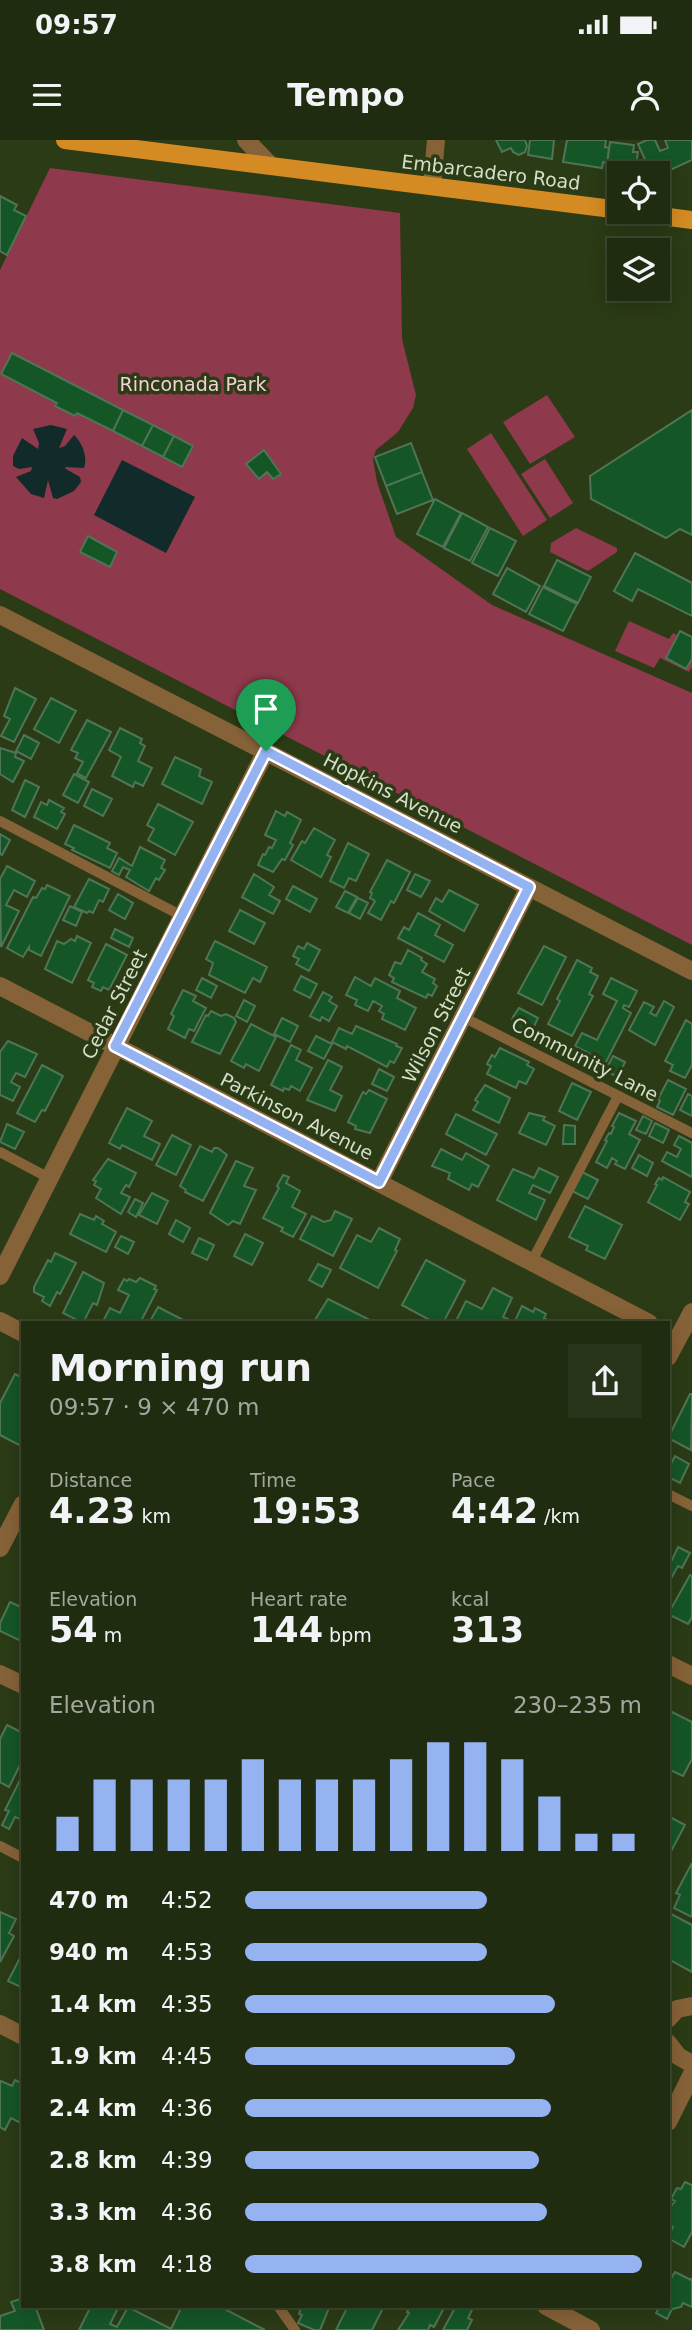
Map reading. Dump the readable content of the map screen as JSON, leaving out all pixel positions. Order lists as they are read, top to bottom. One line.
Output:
{"streets":{"main road":["Embarcadero Road"],"street":["Hopkins Avenue","Cedar Street","Wilson Street","Parkinson Avenue"],"lane":["Community Lane"]},"crossings":[["Hopkins Avenue","Cedar Street"],["Hopkins Avenue","Wilson Street"],["Cedar Street","Parkinson Avenue"],["Wilson Street","Community Lane"],["Wilson Street","Parkinson Avenue"]],"parks":["Rinconada Park"],"page":{"status":"09:57","header":"Tempo","heading":["Morning run","09:57 · 9 × 470 m"],"stats":[["Distance","4.23 km"],["Time","19:53"],["Pace","4:42 /km"],["Elevation","54 m"],["Heart rate","144 bpm"],["kcal","313"]],"chart":["Elevation","230–235 m"],"list":[{"name":"470 m","note":"4:52"},{"name":"940 m","note":"4:53"},{"name":"1.4 km","note":"4:35"},{"name":"1.9 km","note":"4:45"},{"name":"2.4 km","note":"4:36"},{"name":"2.8 km","note":"4:39"},{"name":"3.3 km","note":"4:36"},{"name":"3.8 km","note":"4:18"}]}}
